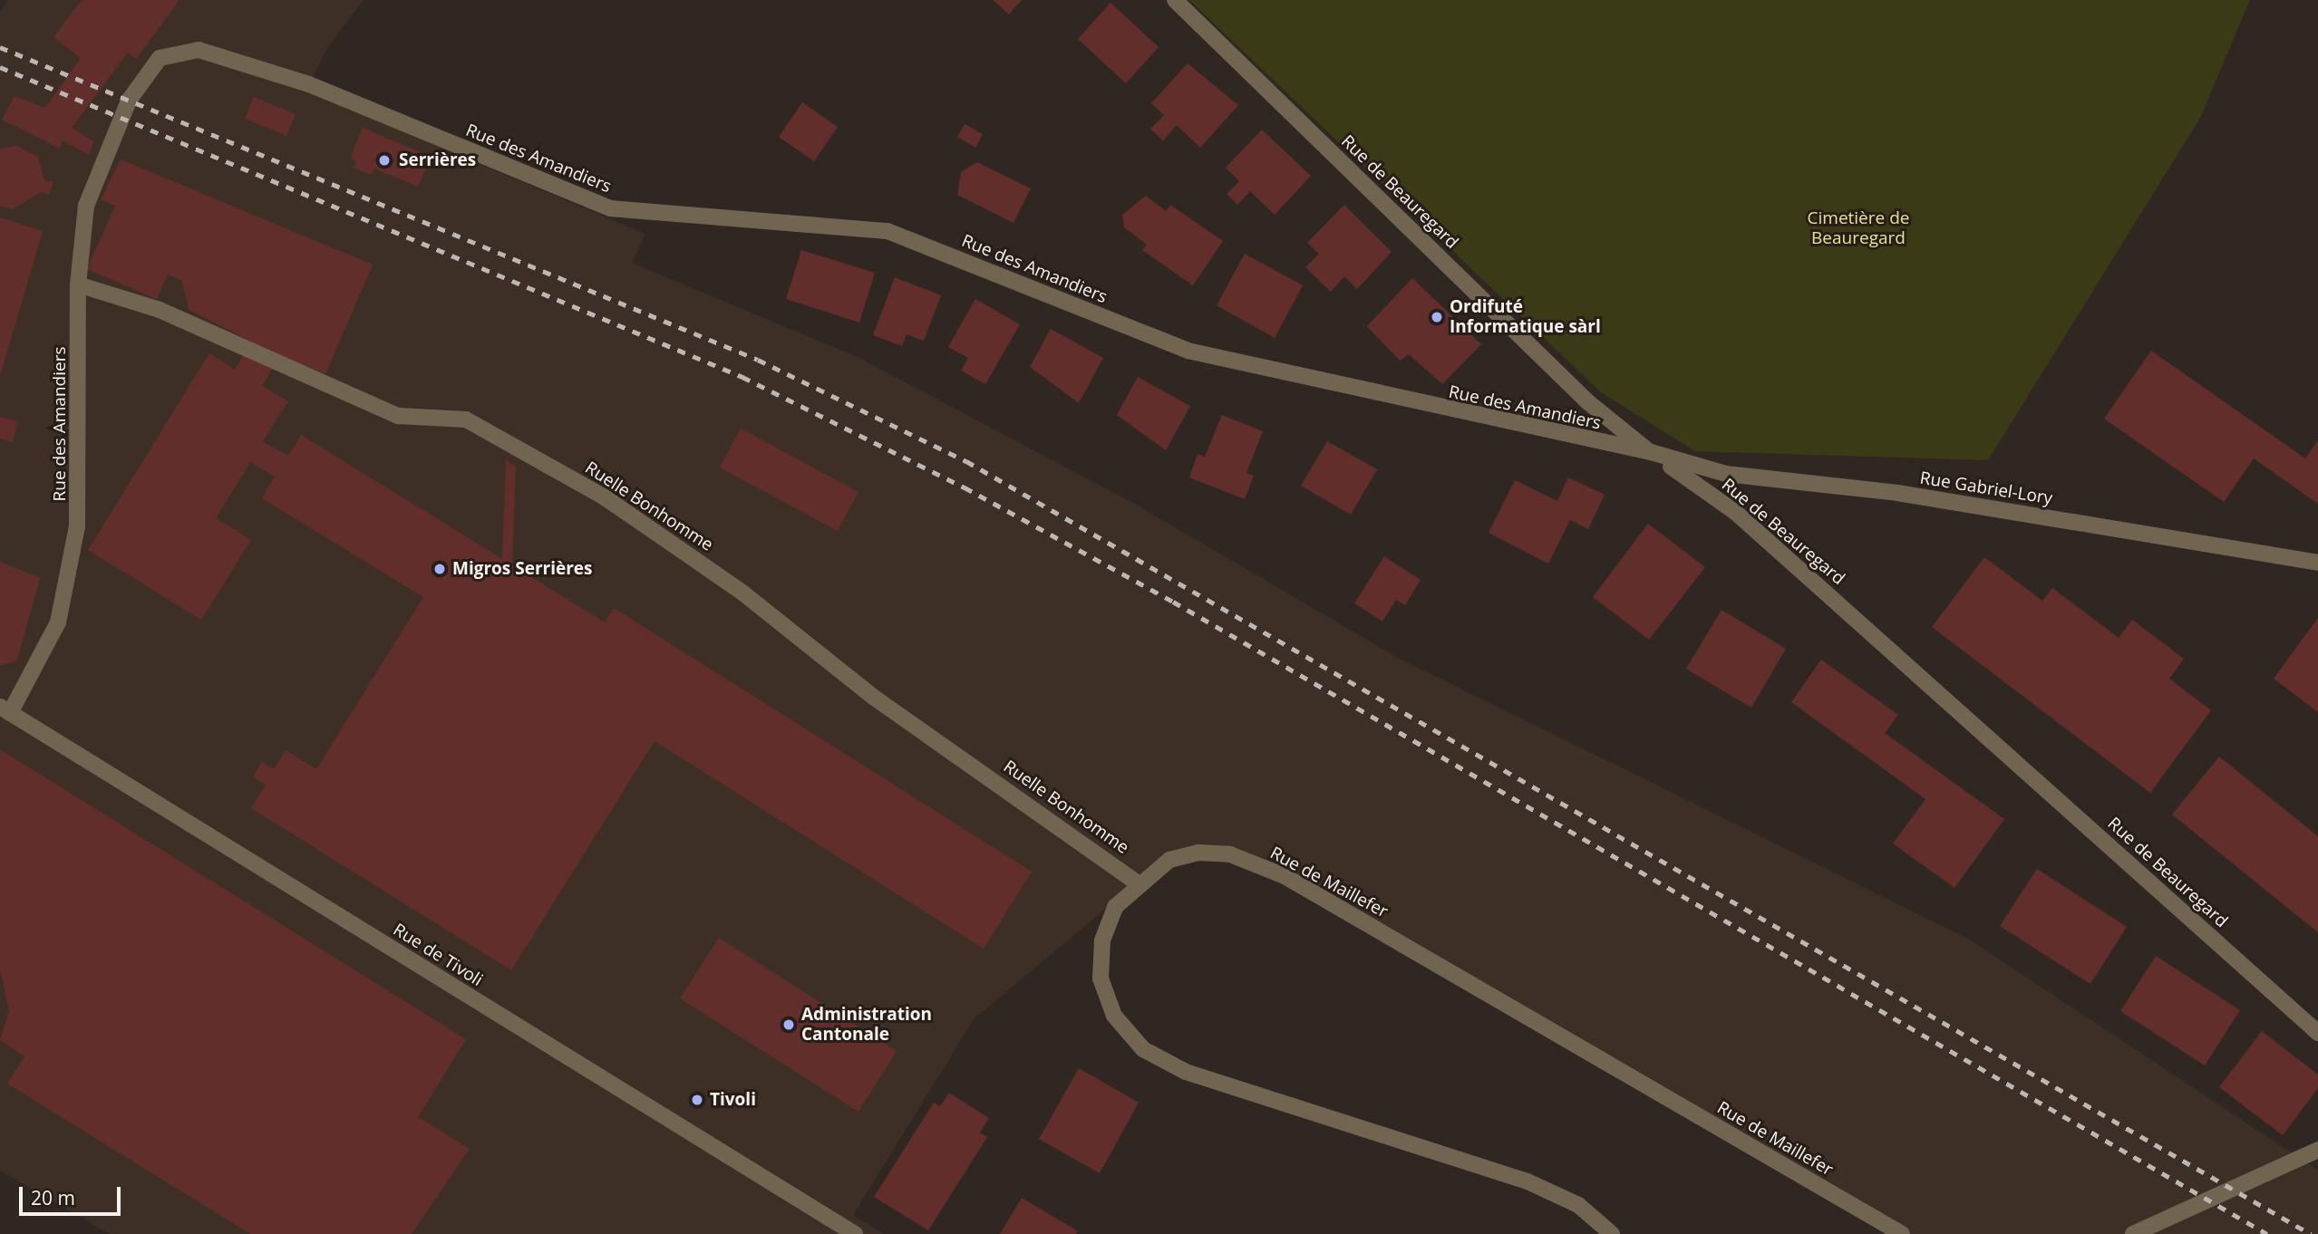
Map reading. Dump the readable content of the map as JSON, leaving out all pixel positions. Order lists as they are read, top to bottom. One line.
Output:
{"streets":{"street":["Rue des Amandiers","Rue de Beauregard","Rue Gabriel-Lory","Ruelle Bonhomme","Rue de Maillefer","Rue de Tivoli"]},"crossings":[["Rue des Amandiers","Rue de Beauregard"],["Rue des Amandiers","Rue Gabriel-Lory"],["Rue des Amandiers","Ruelle Bonhomme"],["Rue des Amandiers","Rue de Tivoli"],["Rue de Beauregard","Rue Gabriel-Lory"],["Ruelle Bonhomme","Rue de Maillefer"]],"parks":["Cimetière de Beauregard"],"places":["Serrières","Ordifuté Informatique sàrl","Migros Serrières","Administration Cantonale","Tivoli"],"scale_bar":"20 m"}
